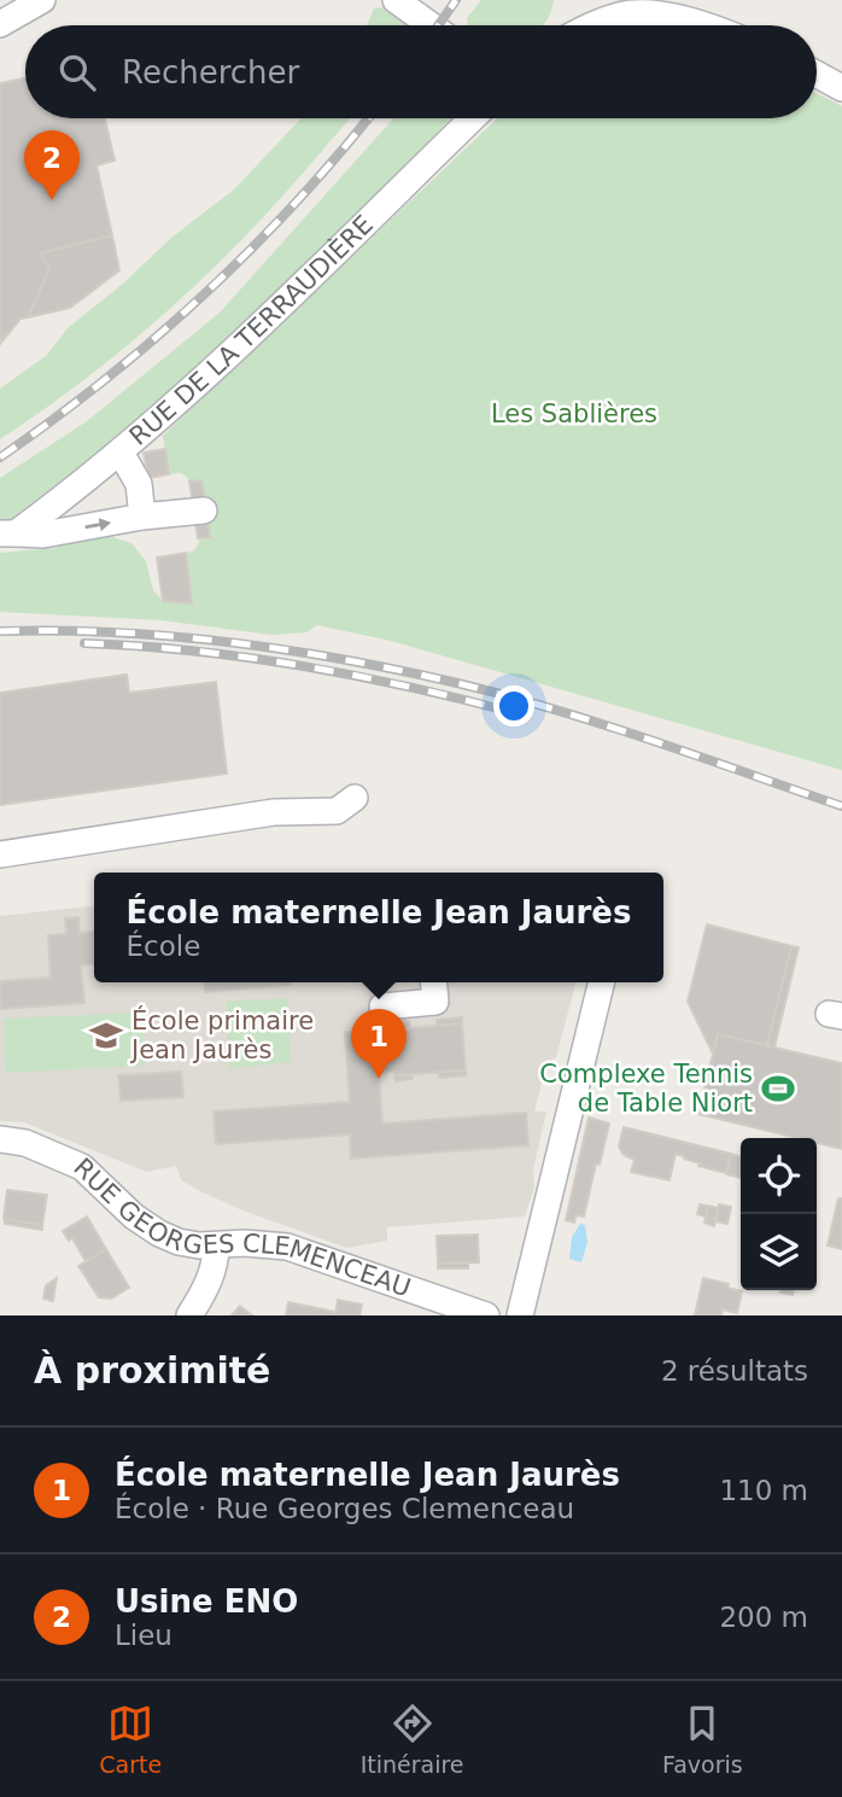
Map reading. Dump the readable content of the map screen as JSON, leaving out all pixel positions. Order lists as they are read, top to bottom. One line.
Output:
{"streets":{"street":["RUE DE LA TERRAUDIÈRE","RUE GEORGES CLEMENCEAU"]},"parks":["Les Sablières"],"places":{"school or university":["École primaire Jean Jaurès"],"sports":["Complexe Tennis de Table Niort"]},"page":{"search":"Rechercher","pins":["2","1"],"popup":["École maternelle Jean Jaurès","École"],"heading":["À proximité","2 résultats"],"list":[{"mark":"1","name":"École maternelle Jean Jaurès","note":"École · Rue Georges Clemenceau","value":"110 m"},{"mark":"2","name":"Usine ENO","note":"Lieu","value":"200 m"}],"nav":["Carte","Itinéraire","Favoris"]}}
